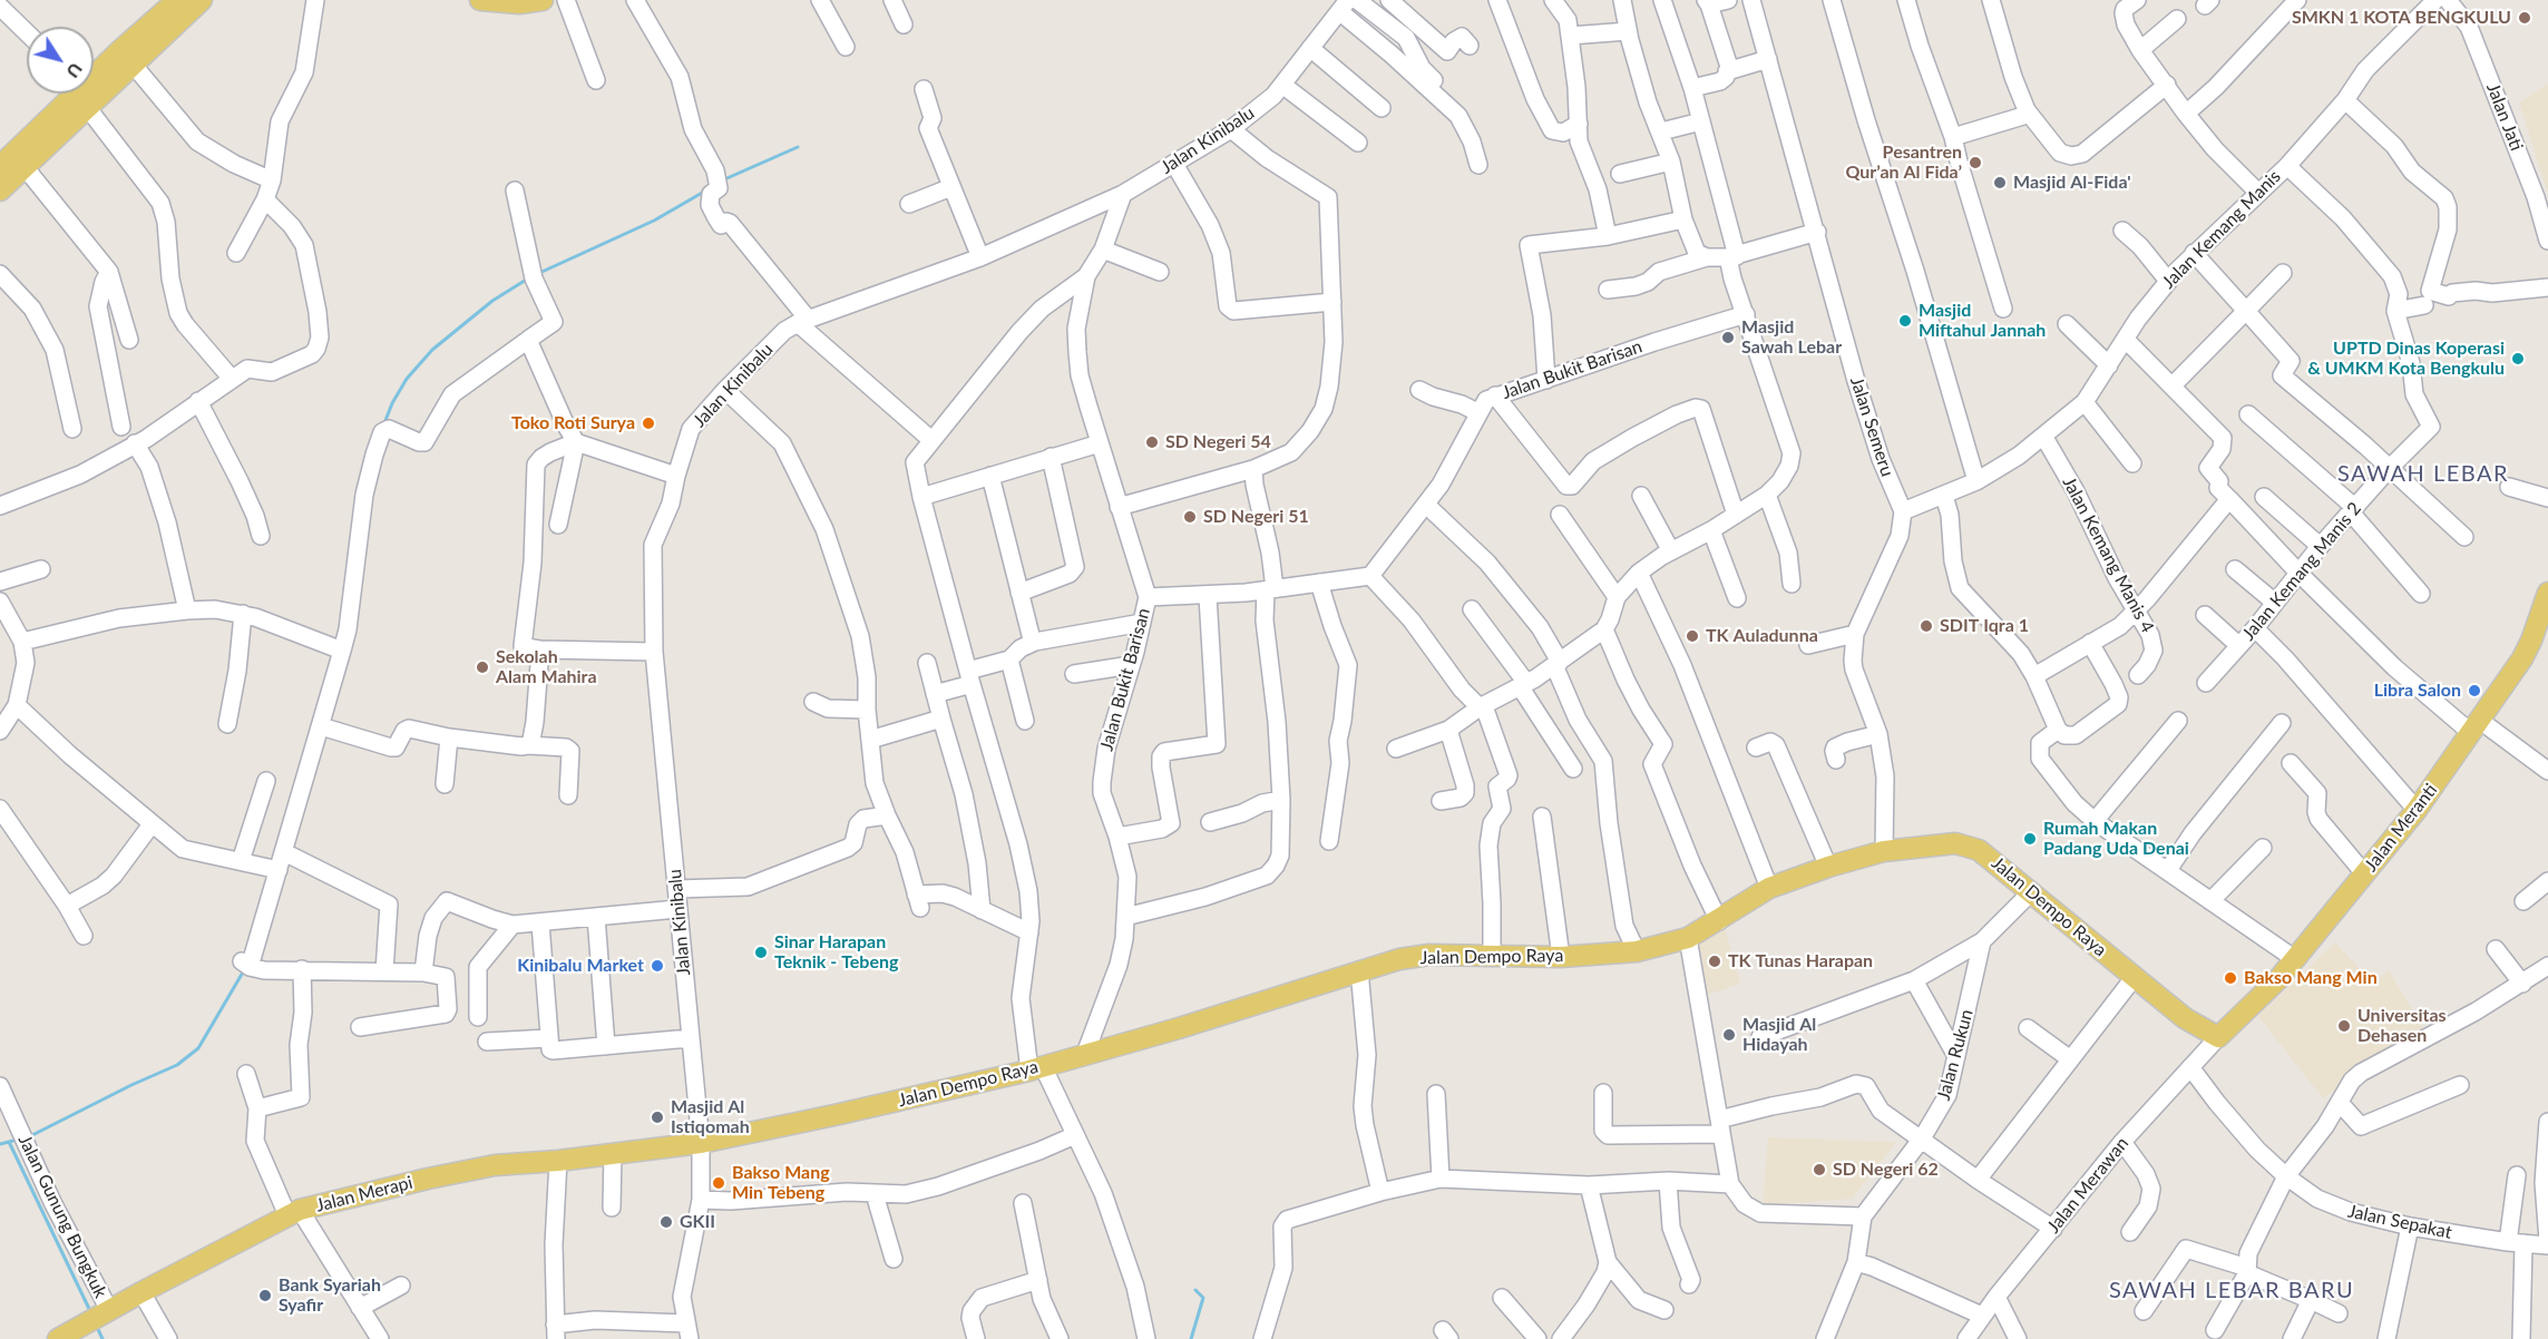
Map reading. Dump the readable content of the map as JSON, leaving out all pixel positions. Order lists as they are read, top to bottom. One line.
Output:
{"streets":{"main road":["Jalan Meranti","Jalan Dempo Raya","Jalan Merapi"],"street":["Jalan Jati","Jalan Kinibalu","Jalan Kemang Manis","Jalan Bukit Barisan","Jalan Semeru","Jalan Kemang Manis 4","Jalan Kemang Manis 2","Jalan Rukun","Jalan Merawan","Jalan Gunung Bungkuk","Jalan Sepakat"]},"crossings":[["Jalan Kinibalu","Jalan Bukit Barisan"],["Jalan Kinibalu","Jalan Dempo Raya"],["Jalan Kinibalu","Jalan Merapi"],["Jalan Kemang Manis","Jalan Semeru"],["Jalan Kemang Manis","Jalan Kemang Manis 4"],["Jalan Kemang Manis","Jalan Kemang Manis 2"],["Jalan Bukit Barisan","Jalan Dempo Raya"],["Jalan Meranti","Jalan Dempo Raya"],["Jalan Meranti","Jalan Merawan"],["Jalan Dempo Raya","Jalan Merawan"],["Jalan Dempo Raya","Jalan Merapi"],["Jalan Merawan","Jalan Sepakat"],["Jalan Merapi","Jalan Gunung Bungkuk"]],"districts":["SAWAH LEBAR","SAWAH LEBAR BARU"],"places":["SMKN 1 KOTA BENGKULU","Pesantren Qur’an Al Fida’","Masjid Al-Fida'","Masjid Miftahul Jannah","Masjid Sawah Lebar","UPTD Dinas Koperasi & UMKM Kota Bengkulu","Toko Roti Surya","SD Negeri 54","SD Negeri 51","SDIT Iqra 1","TK Auladunna","Sekolah Alam Mahira","Libra Salon","Rumah Makan Padang Uda Denai","Sinar Harapan Teknik - Tebeng","TK Tunas Harapan","Kinibalu Market","Bakso Mang Min","Universitas Dehasen","Masjid Al Hidayah","Masjid Al Istiqomah","SD Negeri 62","Bakso Mang Min Tebeng","GKII","Bank Syariah Syafir"],"north":"bottom right"}
